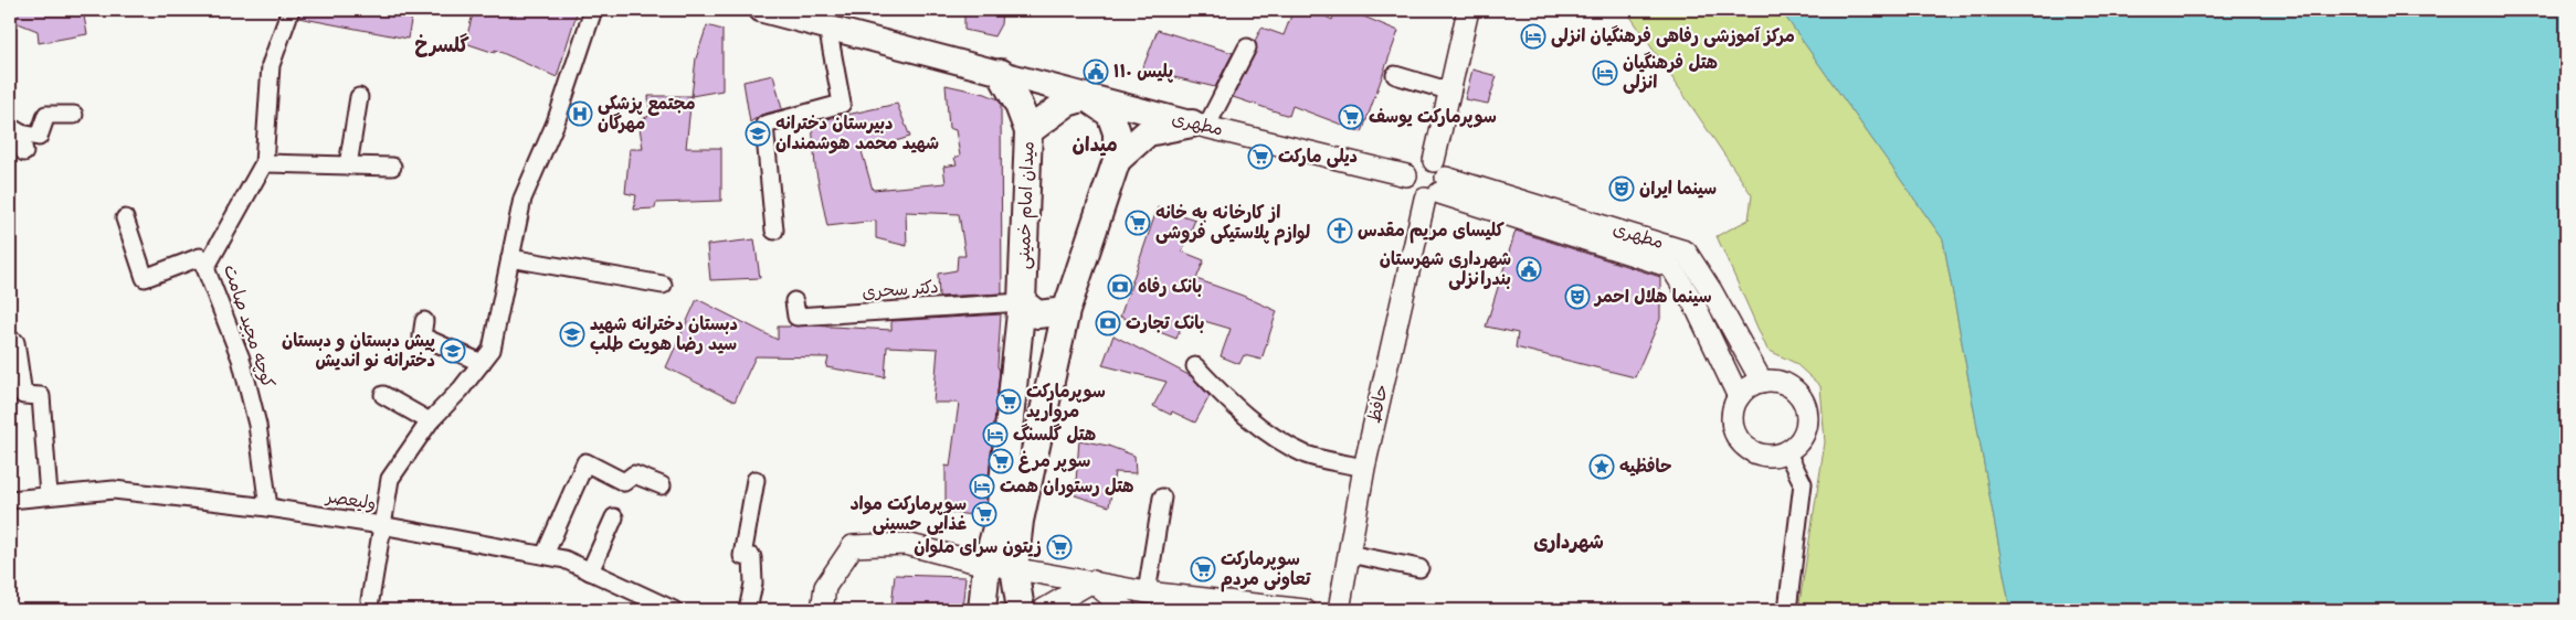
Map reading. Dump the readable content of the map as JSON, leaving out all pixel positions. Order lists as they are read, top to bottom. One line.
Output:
{"streets":{"main road":["مطهری","میدان امام خمینی"],"street":["دکتر سحری","کوچه مجید صامت","حافظ","ولیعصر"]},"crossings":[["مطهری","میدان امام خمینی"],["مطهری","حافظ"],["میدان امام خمینی","دکتر سحری"],["کوچه مجید صامت","ولیعصر"]],"districts":["گلسرخ","میدان","شهرداری"],"places":{"hotel":["مرکز آموزشی رفاهی فرهنگیان انزلی","هتل فرهنگیان انزلی","هتل گلسنگ","هتل رستوران همت"],"public building":["پلیس ۱۱۰","شهرداری شهرستان بندرانزلی"],"hospital":["مجتمع پزشکی مهرگان"],"supermarket":["سوپرمارکت یوسف","دیلی مارکت","از کارخانه به خانه لوازم پلاستیکی فروشی","سوپرمارکت مروارید","سوپر مرغ","سوپرمارکت مواد غذایی حسینی","زيتون سرای ملوان","سوپرمارکت تعاونی مردم"],"school or university":["دبیرستان دخترانه شهید محمد هوشمندان","دبستان دخترانه شهید سید رضا هویت طلب","پیش دبستان و دبستان دخترانه نو اندیش"],"theatre":["سینما ایران","سینما هلال احمر"],"church":["کلیسای مریم مقدس"],"bank":["بانک رفاه","بانک تجارت"],"place":["حافظیه"]}}
